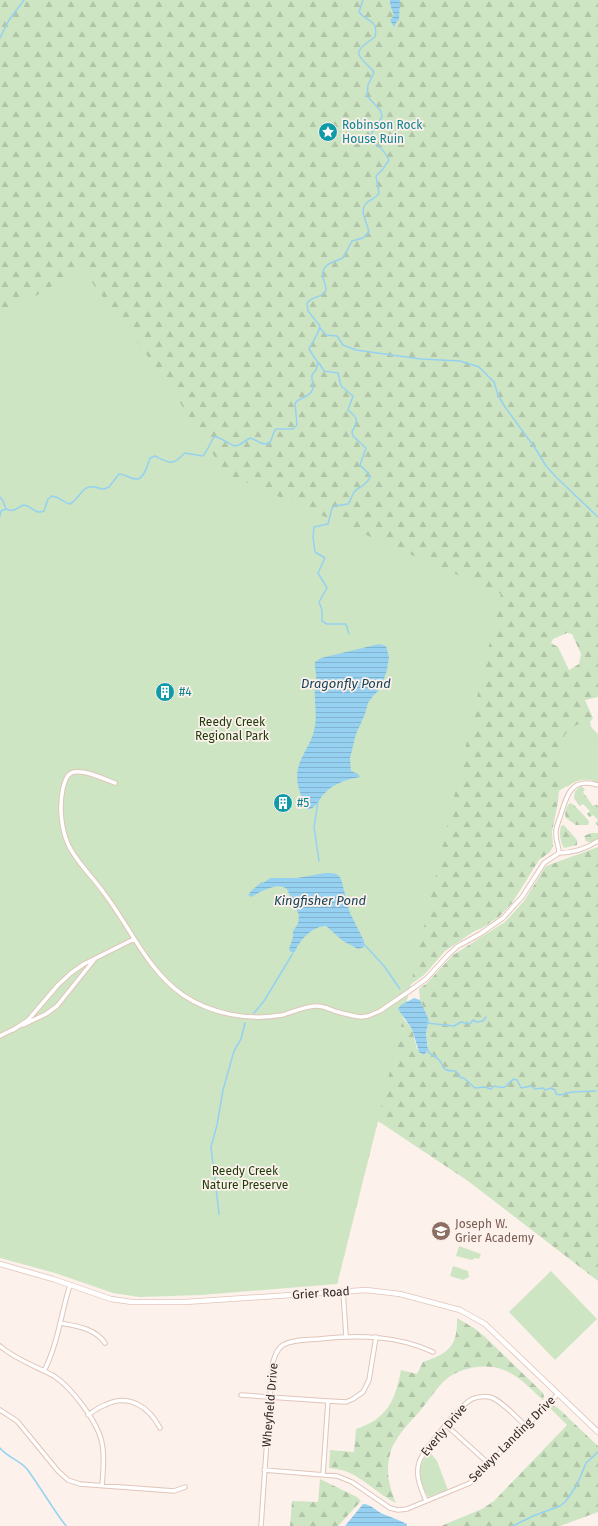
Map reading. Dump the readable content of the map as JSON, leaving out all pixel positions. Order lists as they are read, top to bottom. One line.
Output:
{"streets":{"street":["Grier Road","Wheyfield Drive","Everly Drive","Selwyn Landing Drive"]},"crossings":[["Grier Road","Selwyn Landing Drive"],["Wheyfield Drive","Selwyn Landing Drive"],["Everly Drive","Selwyn Landing Drive"]],"water":["Dragonfly Pond","Kingfisher Pond"],"parks":["Reedy Creek Regional Park","Reedy Creek Nature Preserve"],"places":{"place":["Robinson Rock House Ruin"],"building":["#4","#5"],"school or university":["Joseph W. Grier Academy"]}}
